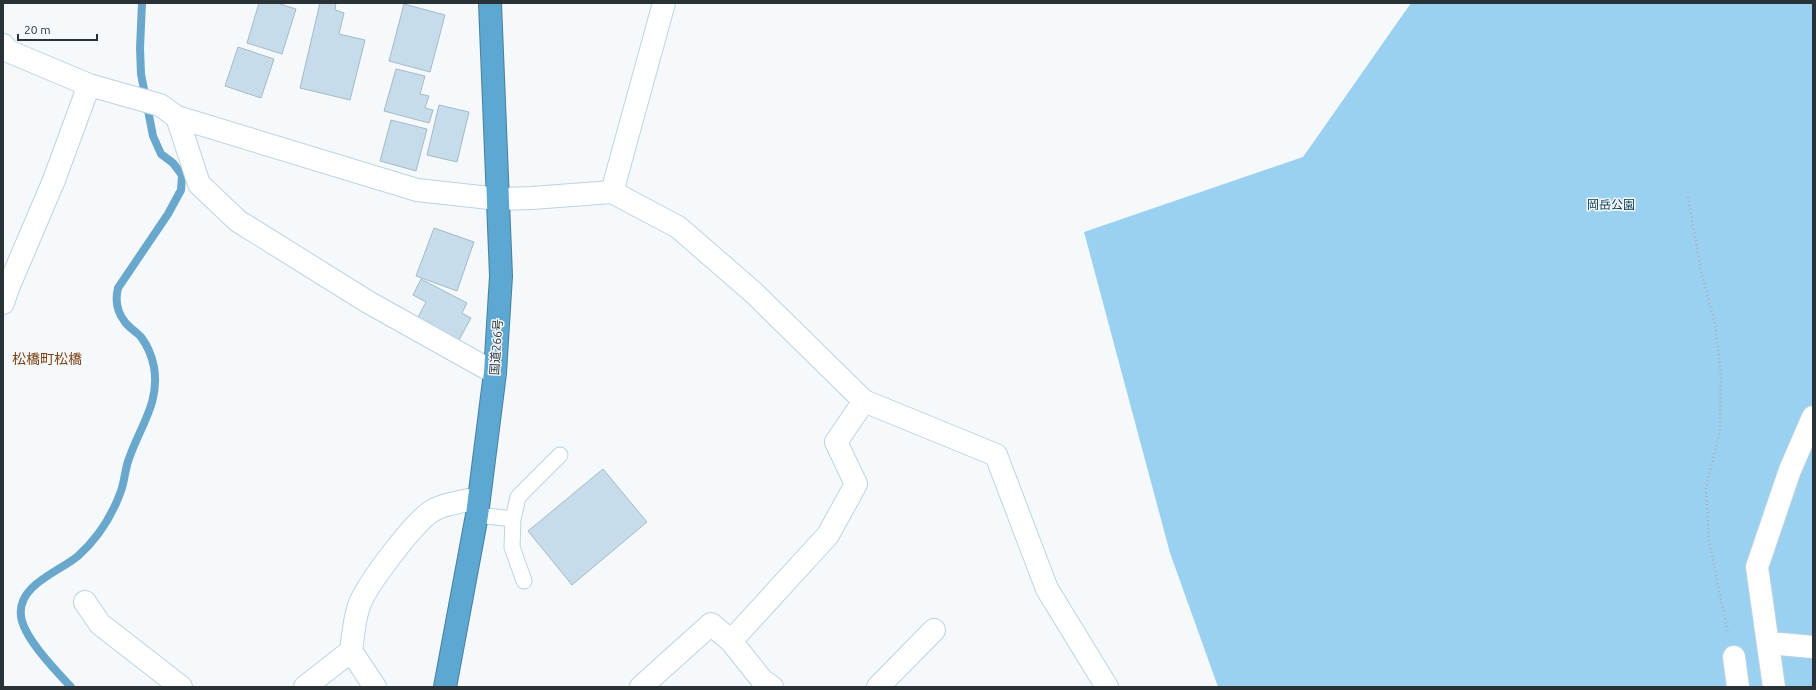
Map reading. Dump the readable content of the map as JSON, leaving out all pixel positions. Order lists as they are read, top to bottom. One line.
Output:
{"streets":{"highway":["国道266号"]},"districts":["松橋町松橋"],"parks":["岡岳公園"],"scale_bar":"20 m"}
